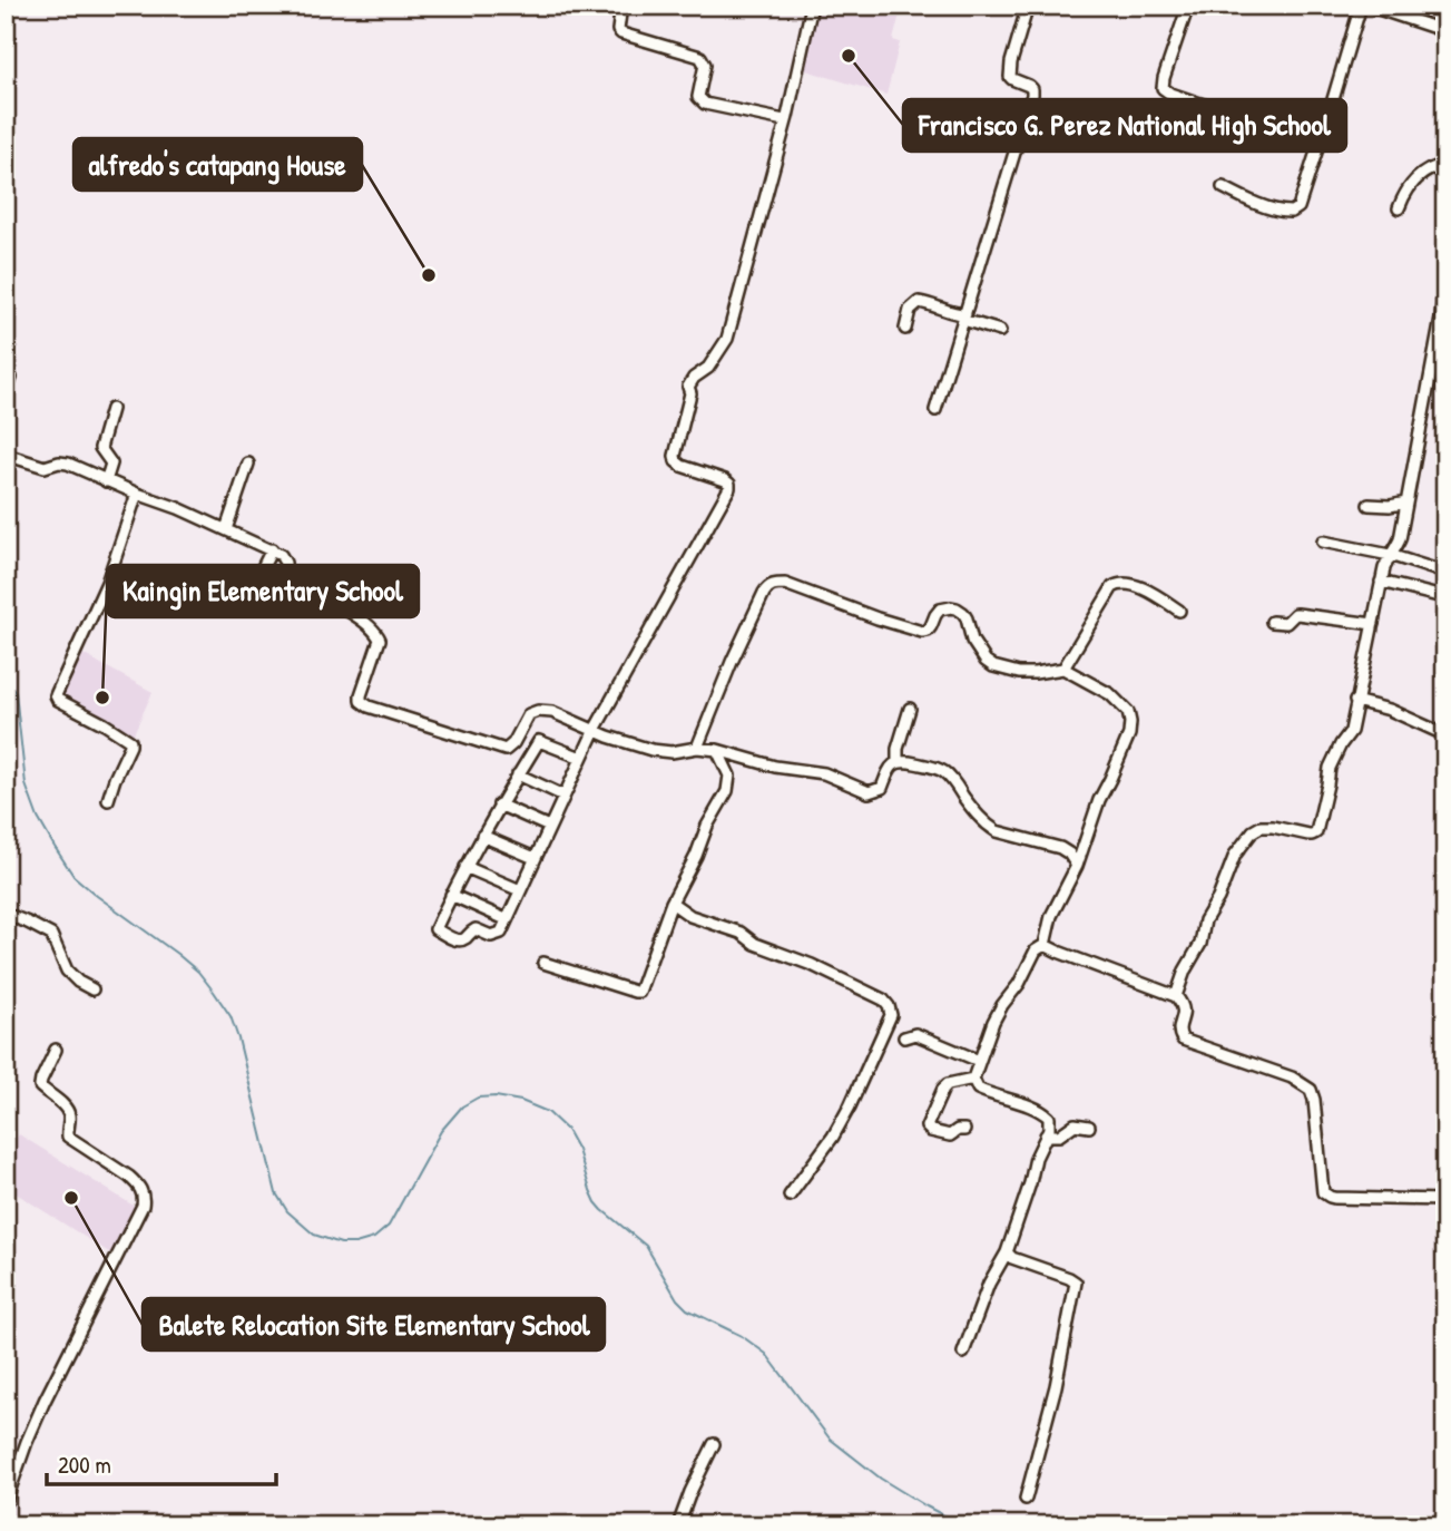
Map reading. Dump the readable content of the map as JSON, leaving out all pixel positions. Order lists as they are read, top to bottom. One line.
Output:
{"places":["Francisco G. Perez National High School","alfredo's catapang House","Kaingin Elementary School","Balete Relocation Site Elementary School"],"scale_bar":"200 m"}
